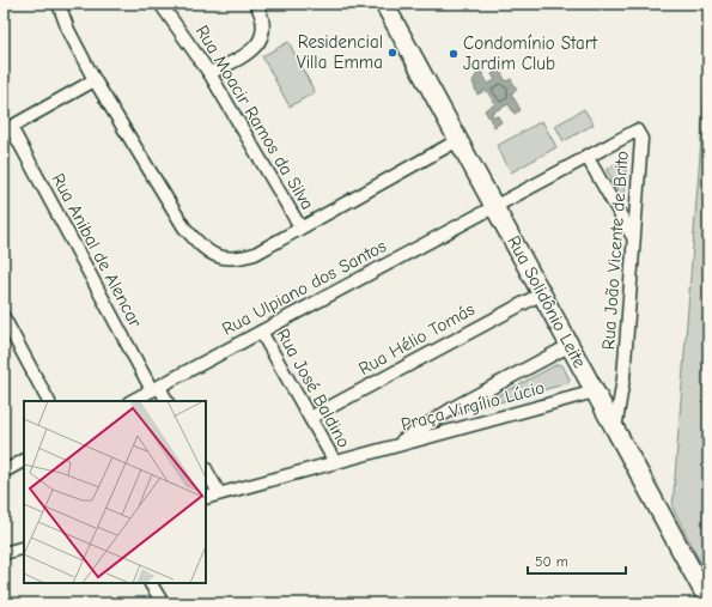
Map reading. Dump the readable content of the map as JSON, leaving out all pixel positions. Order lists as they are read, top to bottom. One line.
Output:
{"streets":{"main road":["Rua Solidônio Leite"],"street":["Rua Moacir Ramos da Silva","Rua Anibal de Alencar","Rua João Vicente de Brito","Rua Ulpiano dos Santos","Rua Hélio Tomás","Rua José Baldino","Praça Virgílio Lúcio"]},"crossings":[["Rua Anibal de Alencar","Rua Ulpiano dos Santos"],["Rua João Vicente de Brito","Rua Ulpiano dos Santos"],["Rua João Vicente de Brito","Rua Solidônio Leite"],["Rua Ulpiano dos Santos","Rua Solidônio Leite"],["Rua Ulpiano dos Santos","Rua José Baldino"],["Rua Solidônio Leite","Rua Hélio Tomás"],["Rua Solidônio Leite","Praça Virgílio Lúcio"],["Rua Hélio Tomás","Rua José Baldino"]],"places":["Residencial Villa Emma","Condomínio Start Jardim Club"],"scale_bar":"50 m"}
